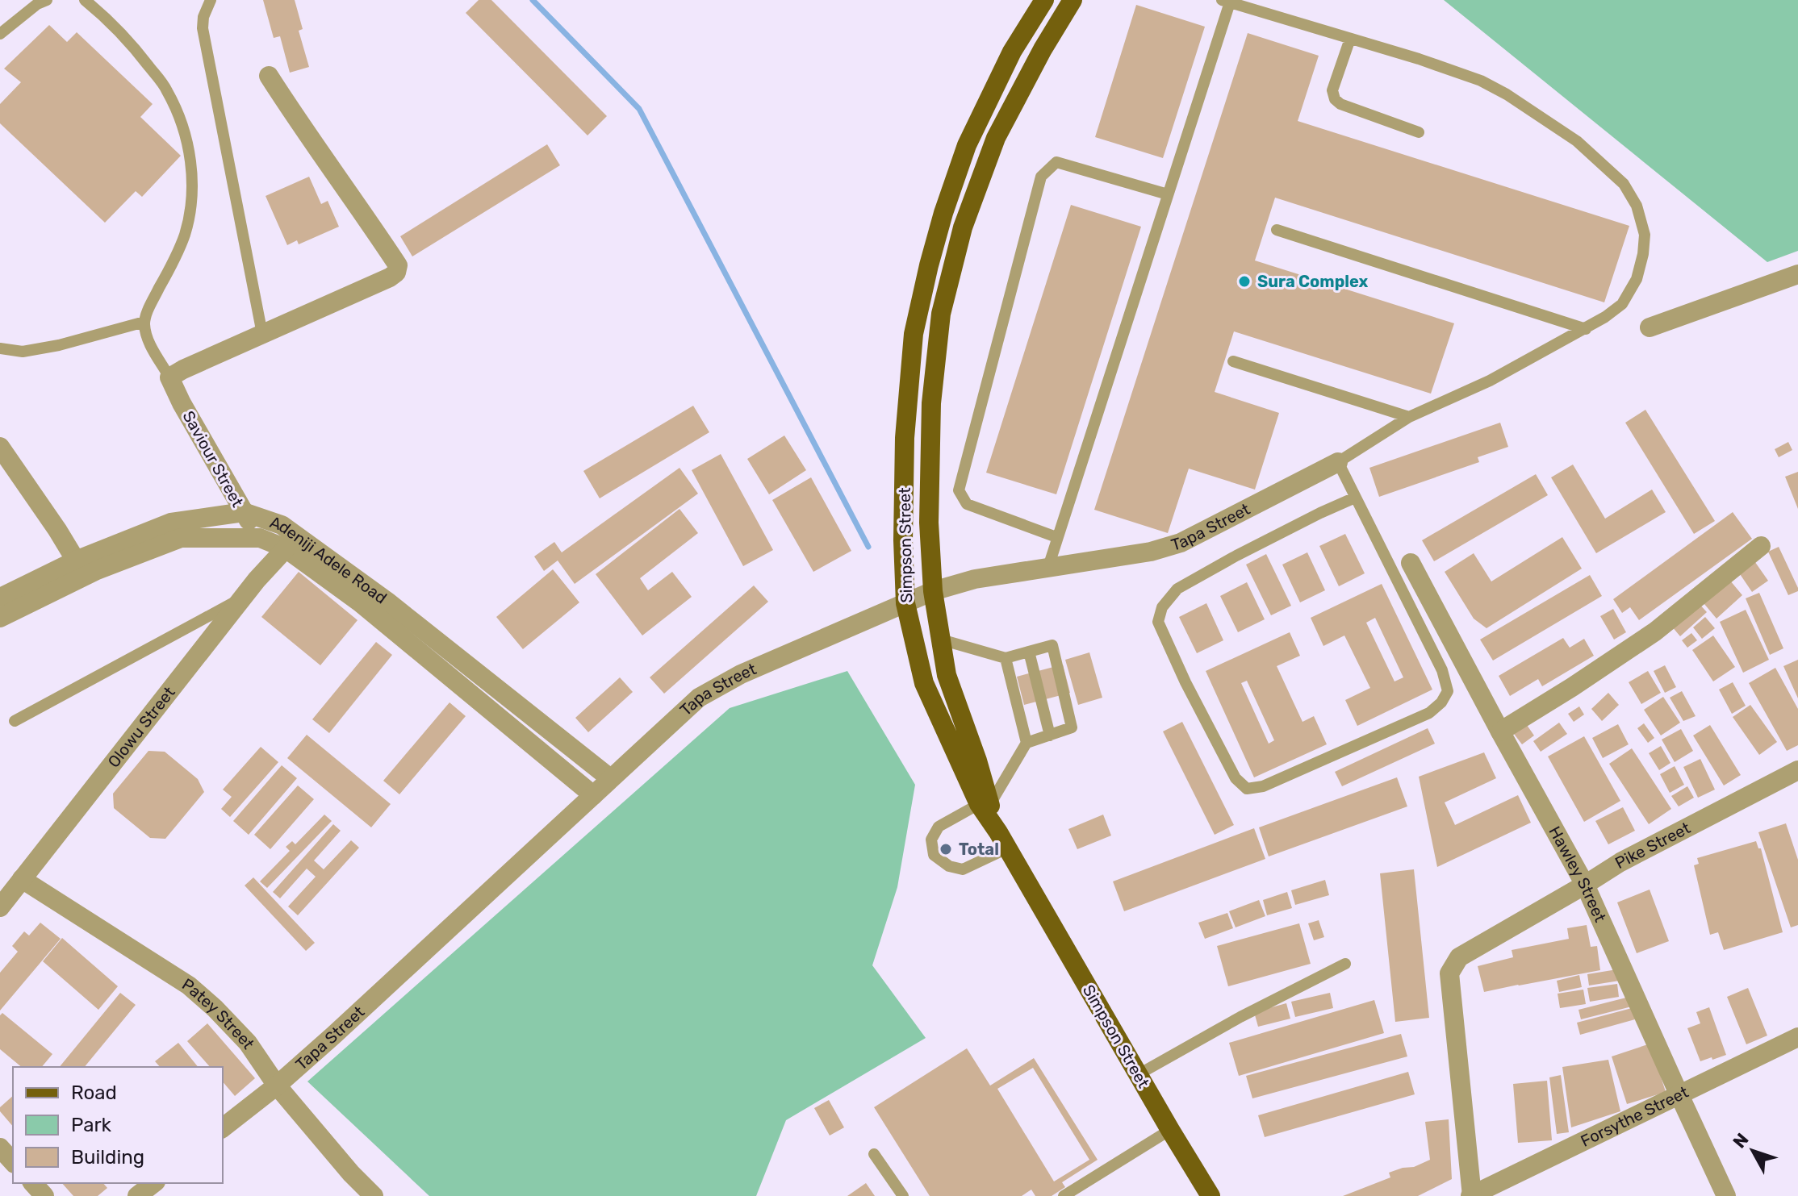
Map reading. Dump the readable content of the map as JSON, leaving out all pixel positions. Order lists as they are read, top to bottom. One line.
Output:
{"streets":{"main road":["Simpson Street"],"street":["Saviour Street","Tapa Street","Adeniji Adele Road","Olowu Street","Pike Street","Hawley Street","Patey Street","Forsythe Street"]},"crossings":[["Saviour Street","Adeniji Adele Road"],["Tapa Street","Simpson Street"],["Tapa Street","Adeniji Adele Road"],["Tapa Street","Patey Street"],["Adeniji Adele Road","Olowu Street"],["Olowu Street","Patey Street"],["Pike Street","Hawley Street"],["Pike Street","Forsythe Street"],["Hawley Street","Forsythe Street"]],"places":["Sura Complex","Total"],"legend":["Road","Park","Building"],"north":"top left"}
